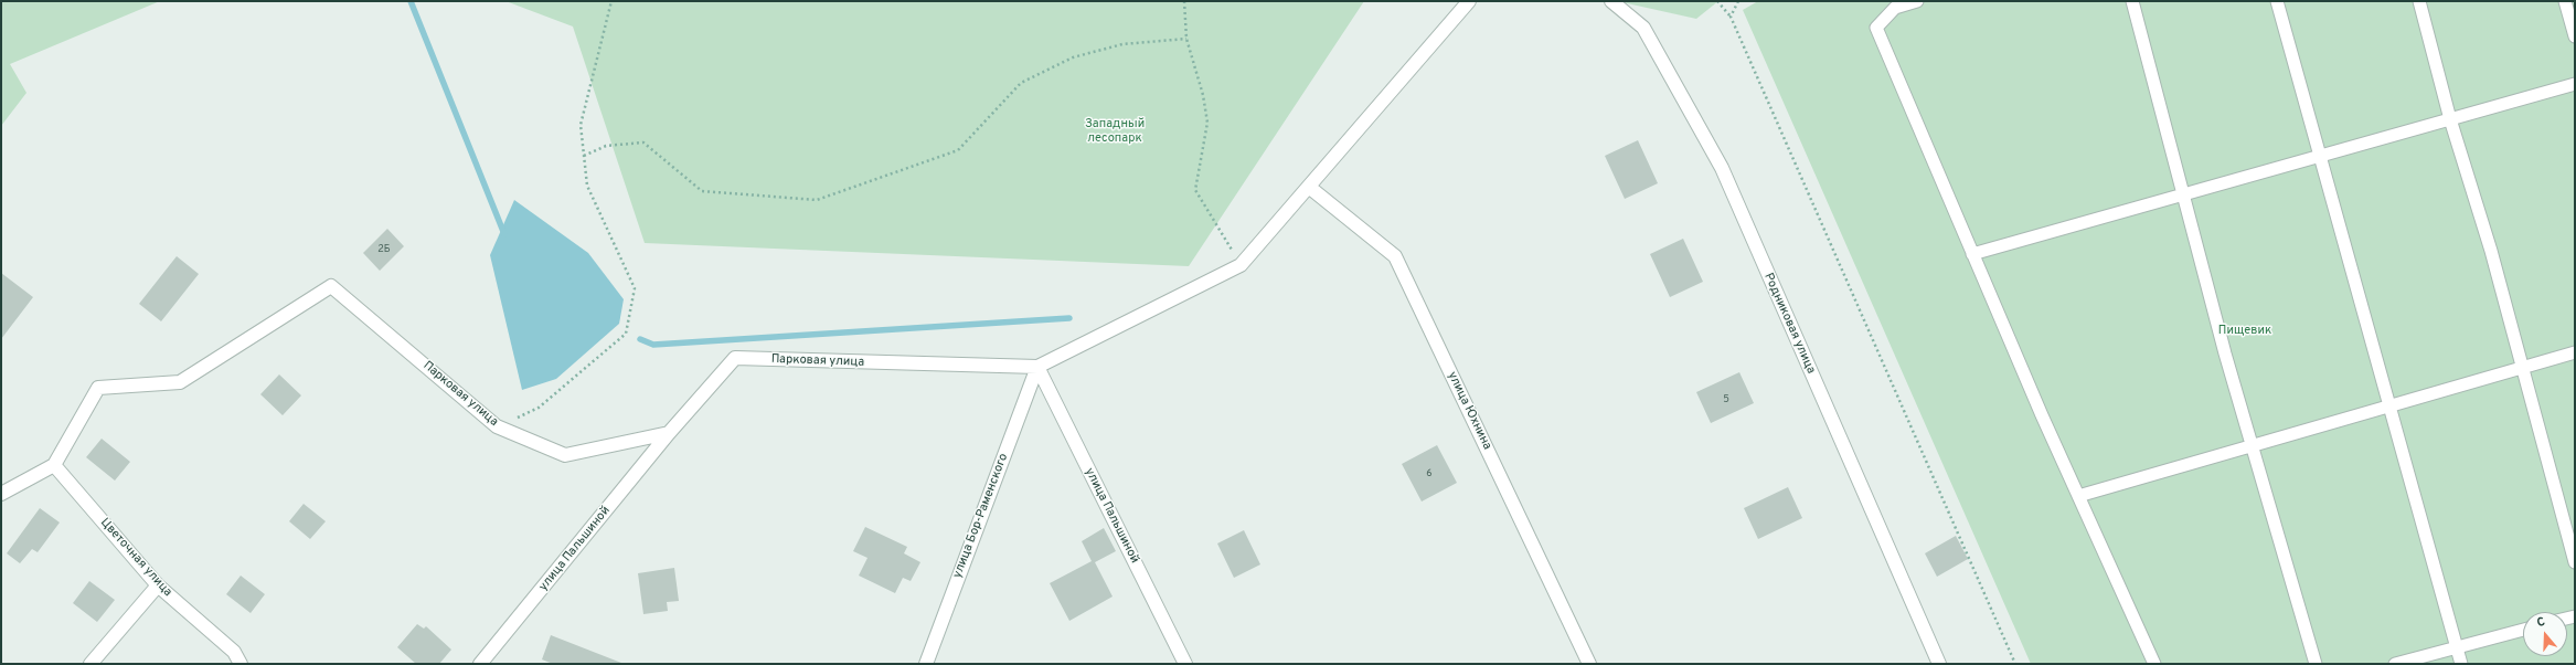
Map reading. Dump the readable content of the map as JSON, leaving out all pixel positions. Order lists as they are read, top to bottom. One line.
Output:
{"streets":{"street":["Родниковая улица","Парковая улица","улица Юхнина","улица Бор-Раменского","улица Пальшиной","Цветочная улица"]},"crossings":[["Парковая улица","улица Бор-Раменского"],["Парковая улица","улица Пальшиной"],["Парковая улица","Цветочная улица"],["улица Бор-Раменского","улица Пальшиной"]],"parks":["Западный лесопарк","Пищевик"],"house_numbers":["2Б","5","6"],"north":"top"}
